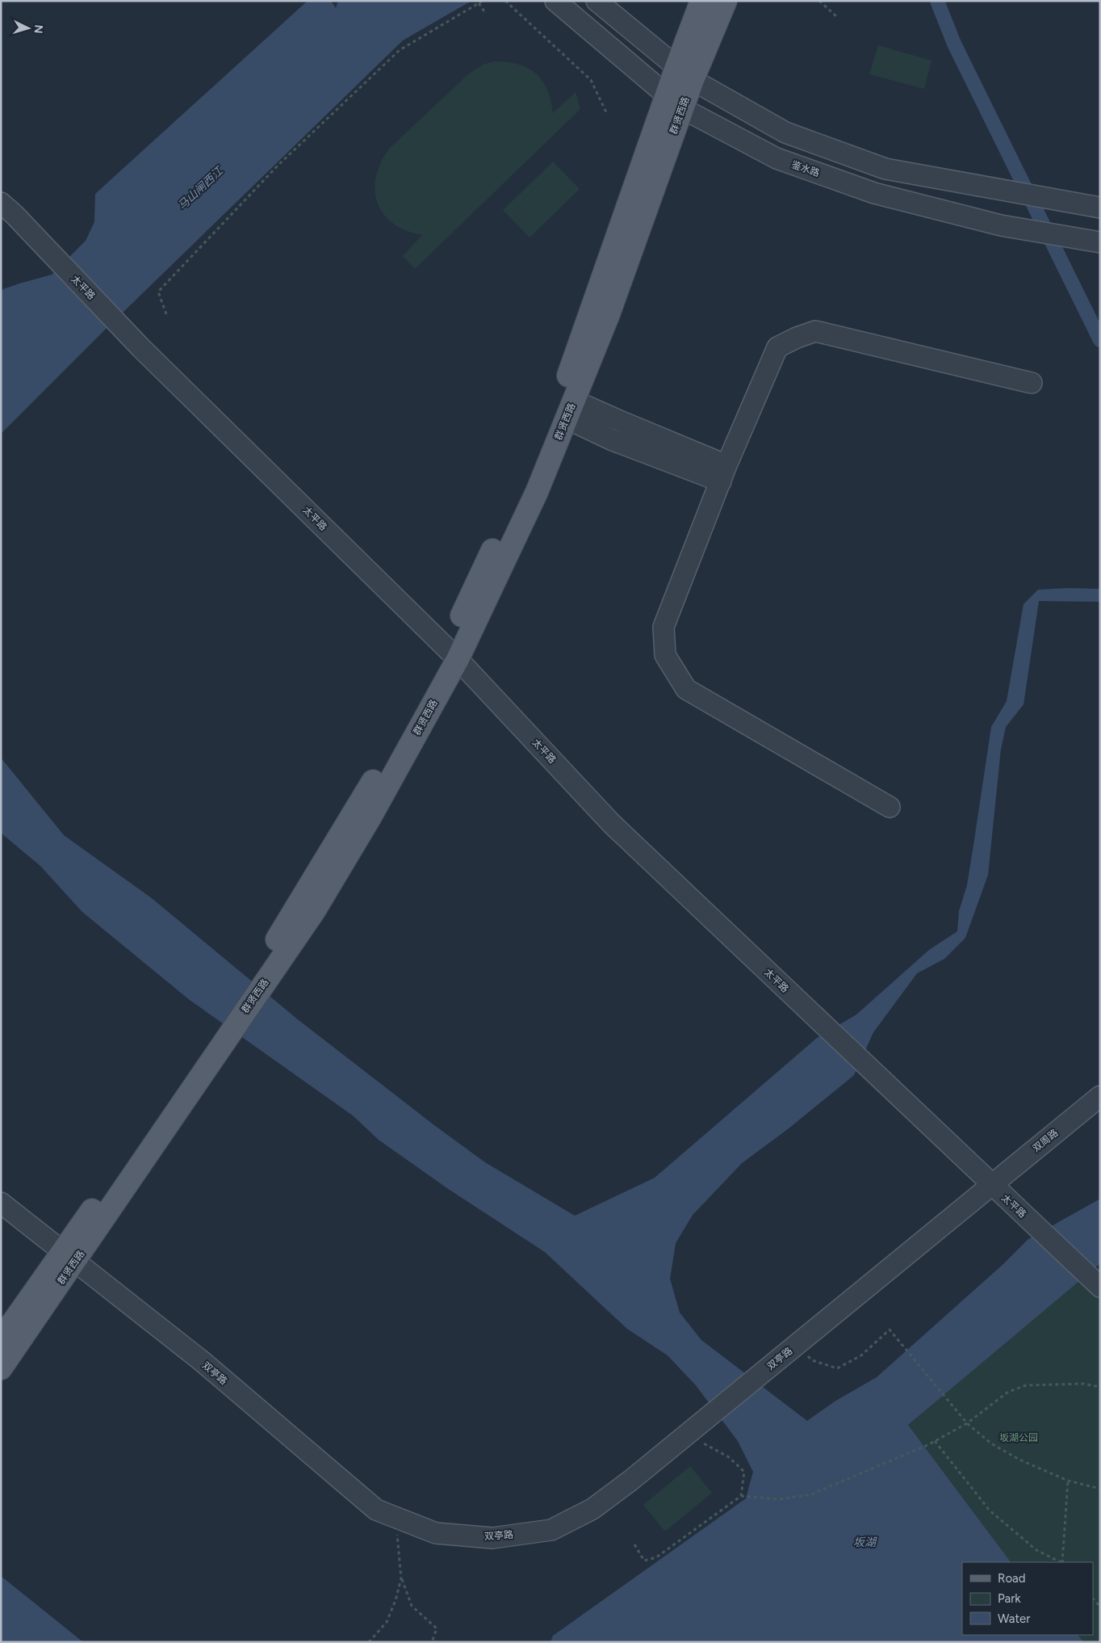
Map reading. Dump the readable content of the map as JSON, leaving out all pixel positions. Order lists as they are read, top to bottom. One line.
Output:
{"streets":{"main road":["群贤西路"],"street":["鉴水路","太平路","双周路","双亭路"]},"crossings":[["群贤西路","鉴水路"],["群贤西路","太平路"],["群贤西路","双亭路"],["太平路","双周路"],["太平路","双亭路"],["双周路","双亭路"]],"water":["马山闸西江","坂湖"],"parks":["坂湖公园"],"legend":["Road","Park","Water"],"north":"right"}
